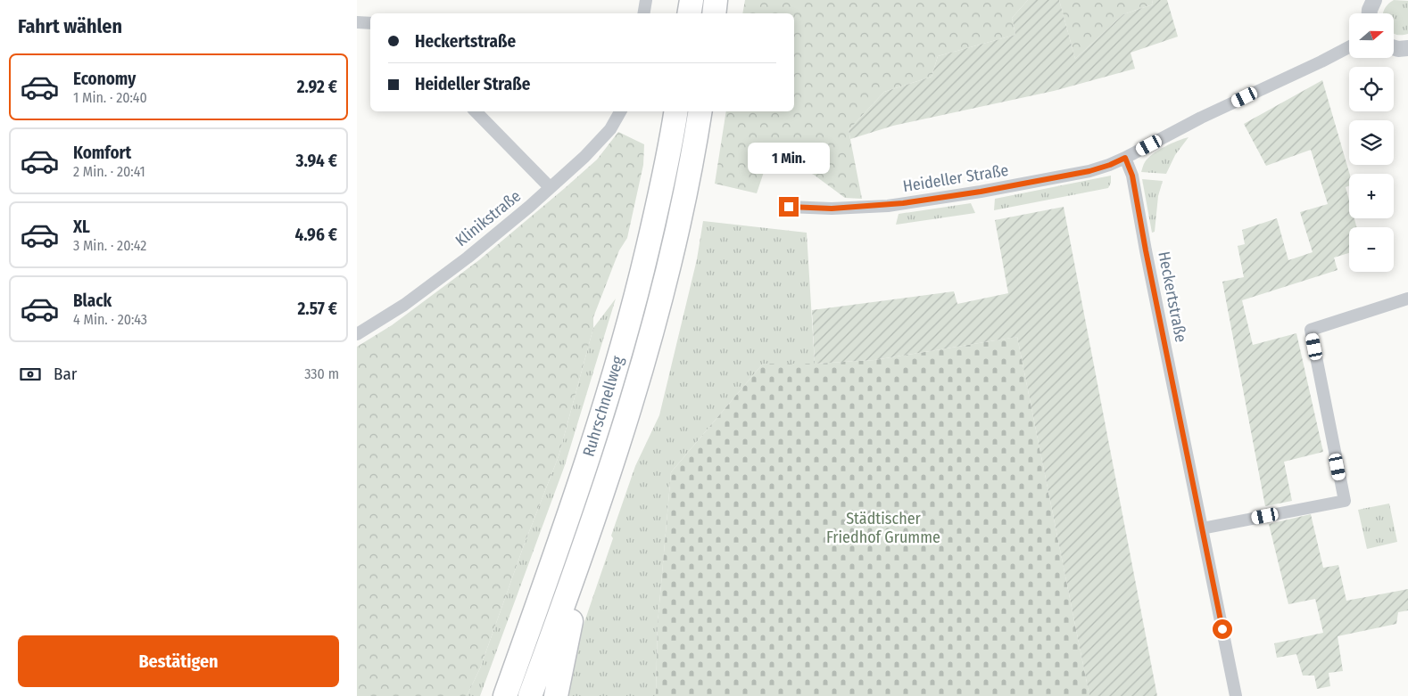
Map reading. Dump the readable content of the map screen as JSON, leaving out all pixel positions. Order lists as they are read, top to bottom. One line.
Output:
{"streets":{"highway":["Ruhrschnellweg"],"street":["Heideller Straße","Klinikstraße","Heckertstraße"]},"crossings":[["Heideller Straße","Heckertstraße"]],"parks":["Städtischer Friedhof Grumme"],"north":"right","page":{"heading":"Fahrt wählen","map_buttons":["+","−"],"banner":["Heckertstraße","Heideller Straße"],"list":[{"name":"Economy","note":"1 Min. · 20:40","value":"2.92 €"},{"name":"Komfort","note":"2 Min. · 20:41","value":"3.94 €"},{"name":"XL","note":"3 Min. · 20:42","value":"4.96 €"},{"name":"Black","note":"4 Min. · 20:43","value":"2.57 €"}],"bubble":"1 Min.","pay":["Bar","330 m"],"buttons":"Bestätigen"}}
